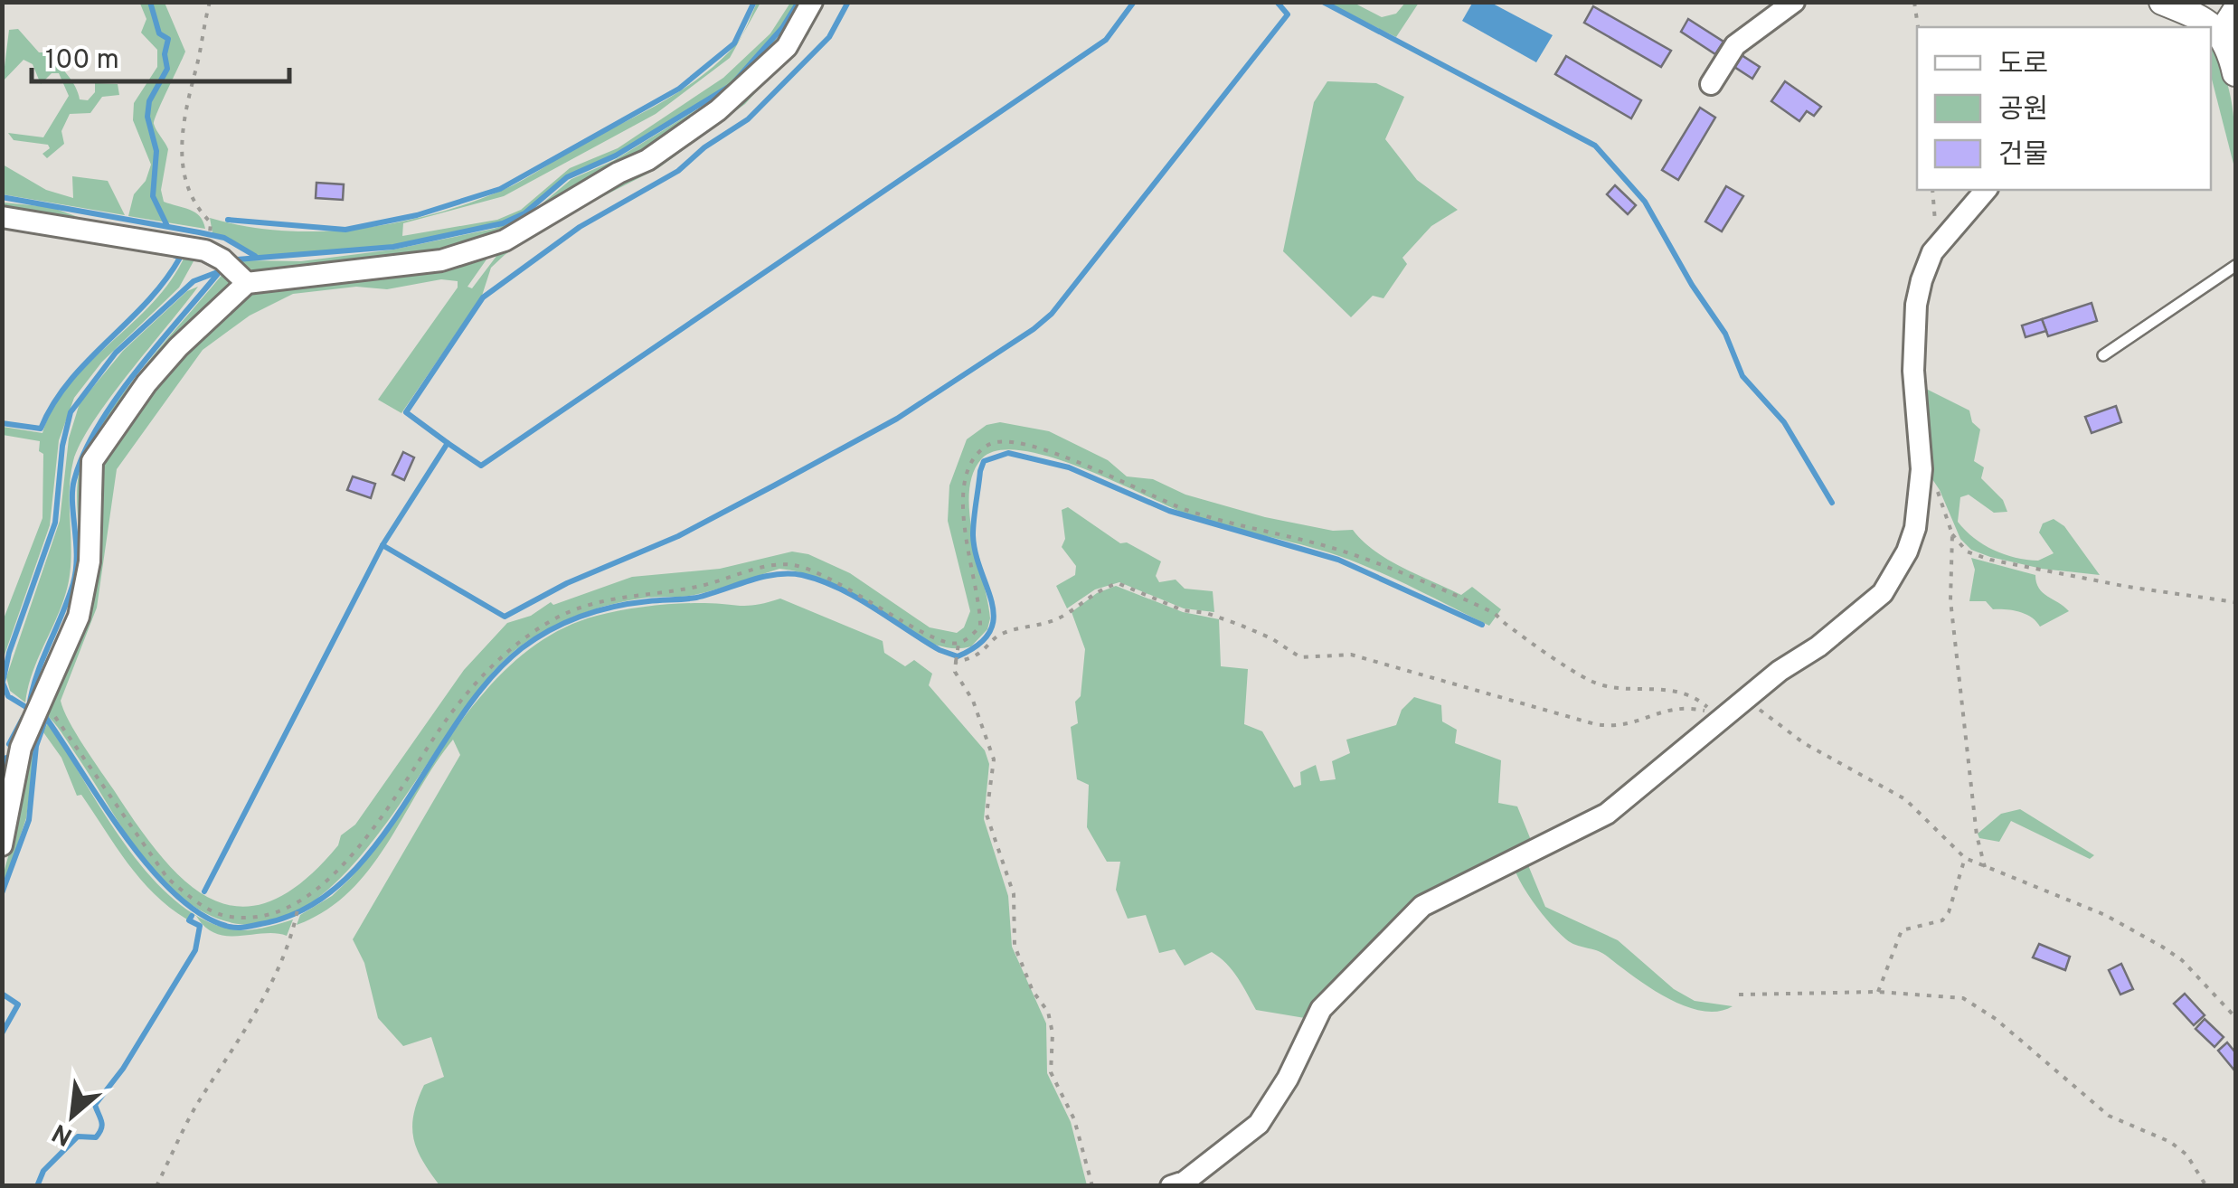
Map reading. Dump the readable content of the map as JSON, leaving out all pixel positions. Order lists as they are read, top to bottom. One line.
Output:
{"legend":["도로","공원","건물"],"scale_bar":"100 m","north":"bottom left"}
